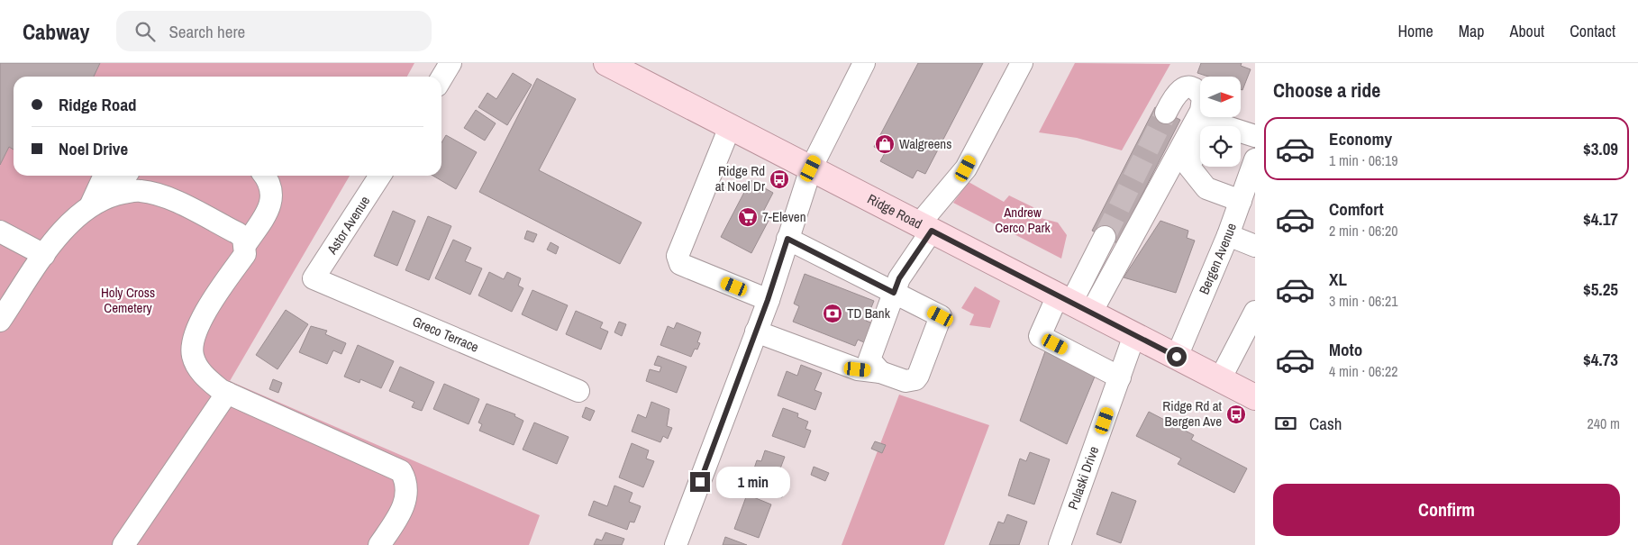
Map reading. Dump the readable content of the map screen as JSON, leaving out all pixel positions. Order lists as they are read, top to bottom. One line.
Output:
{"streets":{"main road":["Ridge Road"],"street":["Astor Avenue","Bergen Avenue","Greco Terrace","Pulaski Drive"]},"crossings":[["Ridge Road","Bergen Avenue"],["Ridge Road","Pulaski Drive"],["Astor Avenue","Greco Terrace"]],"parks":["Andrew Cerco Park","Holy Cross Cemetery"],"places":{"shop":["Walgreens"],"bus stop":["Ridge Rd at Noel Dr","Ridge Rd at Bergen Ave"],"supermarket":["7-Eleven"],"bank":["TD Bank"]},"north":"right","page":{"header":"Cabway","search":"Search here","nav":["Home","Map","About","Contact"],"heading":"Choose a ride","banner":["Ridge Road","Noel Drive"],"list":[{"name":"Economy","note":"1 min · 06:19","value":"$3.09"},{"name":"Comfort","note":"2 min · 06:20","value":"$4.17"},{"name":"XL","note":"3 min · 06:21","value":"$5.25"},{"name":"Moto","note":"4 min · 06:22","value":"$4.73"}],"pay":["Cash","240 m"],"bubble":"1 min","buttons":"Confirm"}}
